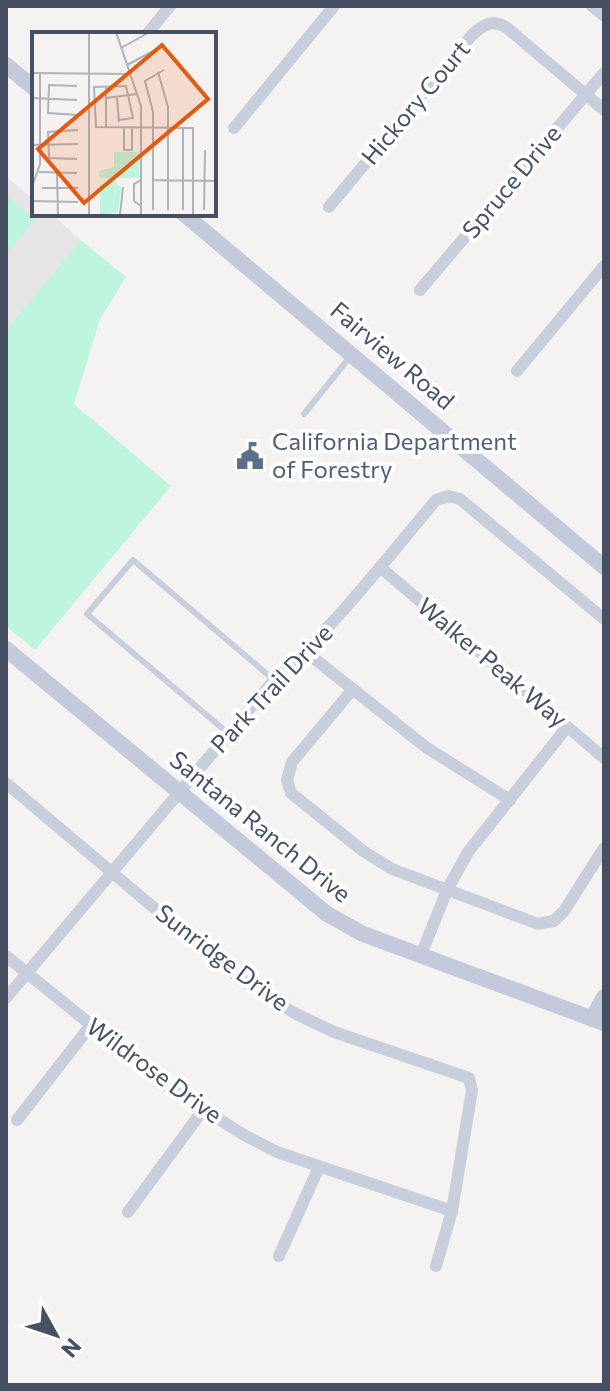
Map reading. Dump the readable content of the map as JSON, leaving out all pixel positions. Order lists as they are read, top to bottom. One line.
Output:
{"streets":{"street":["Hickory Court","Spruce Drive","Fairview Road","Walker Peak Way","Park Trail Drive","Santana Ranch Drive","Sunridge Drive","Wildrose Drive"]},"crossings":[["Hickory Court","Spruce Drive"],["Walker Peak Way","Park Trail Drive"],["Park Trail Drive","Santana Ranch Drive"],["Park Trail Drive","Sunridge Drive"],["Park Trail Drive","Wildrose Drive"],["Sunridge Drive","Wildrose Drive"]],"places":{"public building":["California Department of Forestry"]},"north":"bottom right"}
